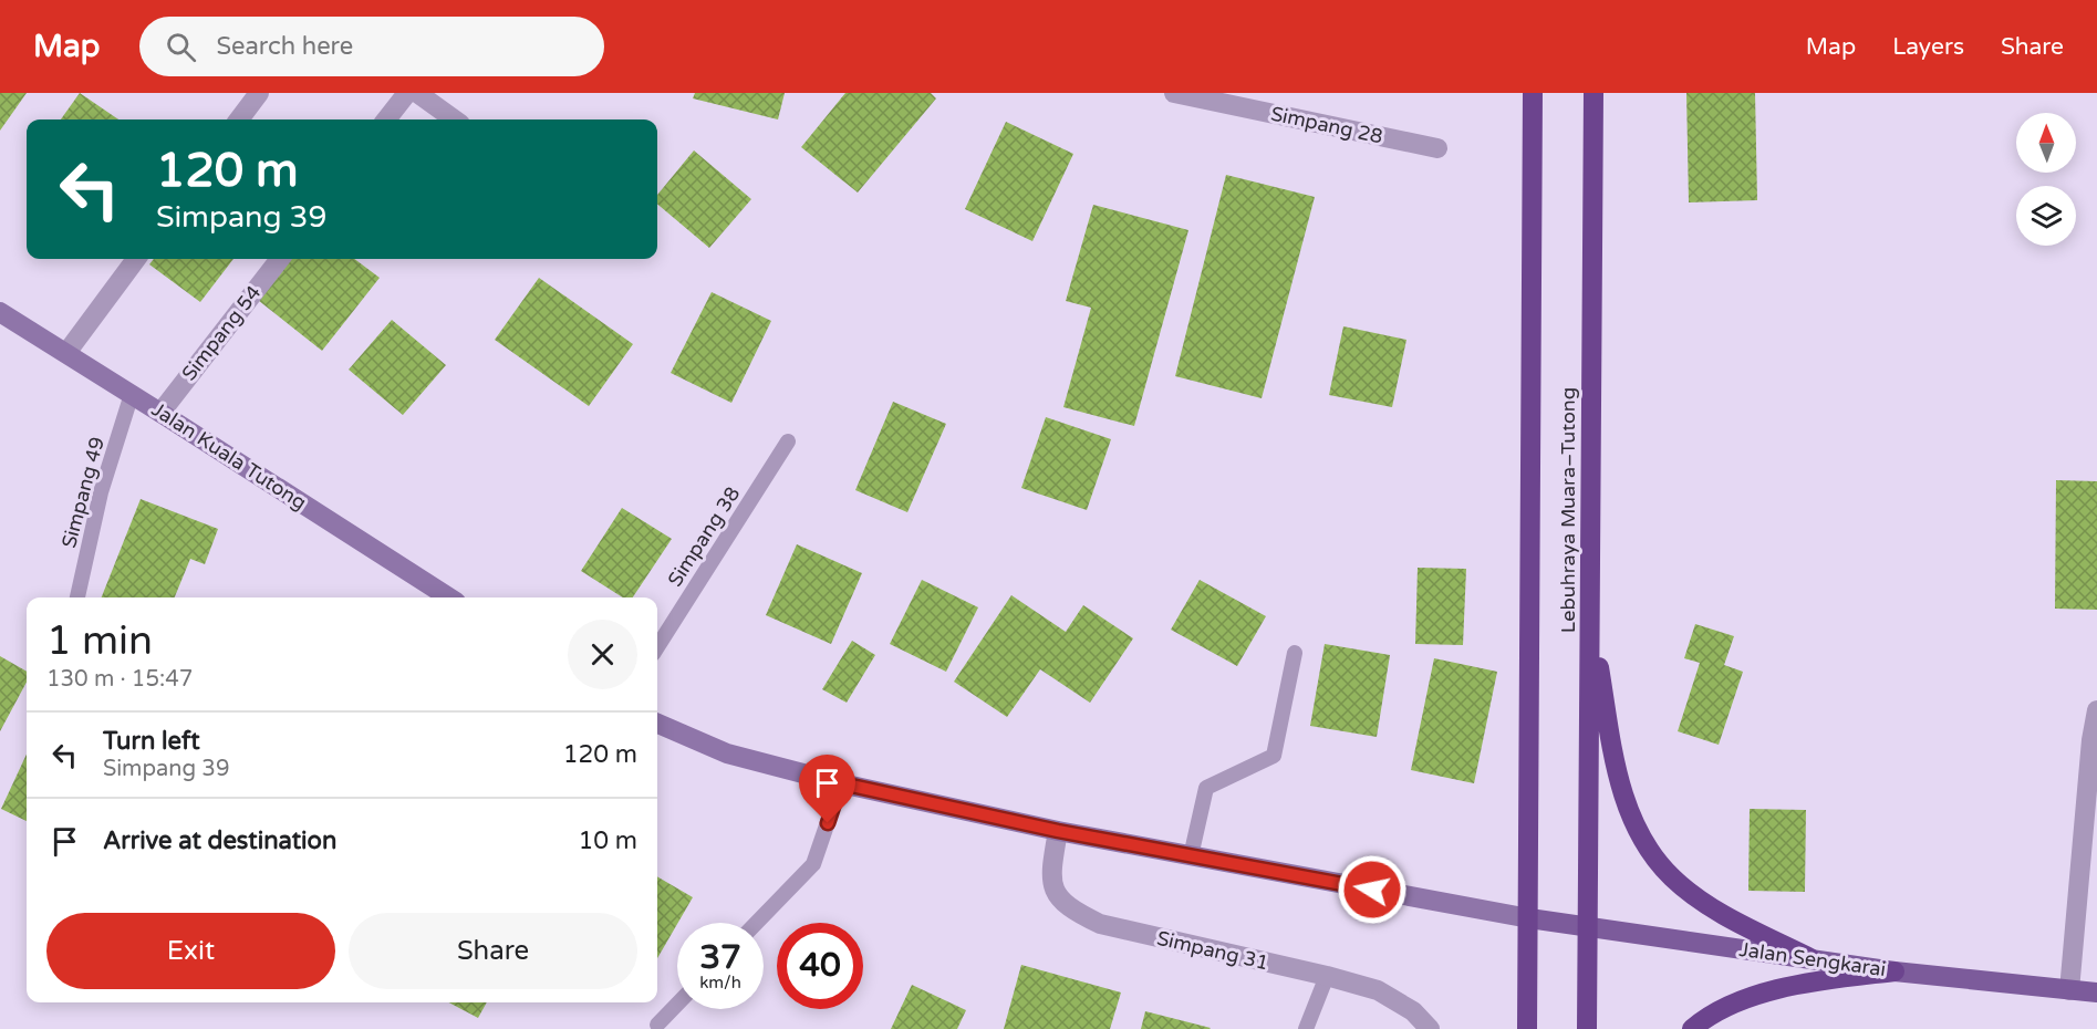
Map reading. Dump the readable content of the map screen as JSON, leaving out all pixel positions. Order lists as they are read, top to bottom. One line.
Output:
{"streets":{"highway":["Lebuhraya Muara–Tutong"],"main road":["Jalan Sengkarai"],"street":["Simpang 28","Simpang 54","Jalan Kuala Tutong","Simpang 31"],"lane":["Simpang 49","Simpang 38"]},"crossings":[["Simpang 54","Jalan Kuala Tutong"],["Jalan Kuala Tutong","Simpang 49"],["Lebuhraya Muara–Tutong","Jalan Sengkarai"]],"north":"top","page":{"header":"Map","search":"Search here","nav":["Map","Layers","Share"],"turn":["120 m","Simpang 39"],"heading":["1 min","130 m · 15:47"],"list":[{"name":"Turn left","note":"Simpang 39","value":"120 m"},{"name":"Arrive at destination","value":"10 m"}],"buttons":["Exit","Share"],"speed":"37 km/h","limit":"40"}}
